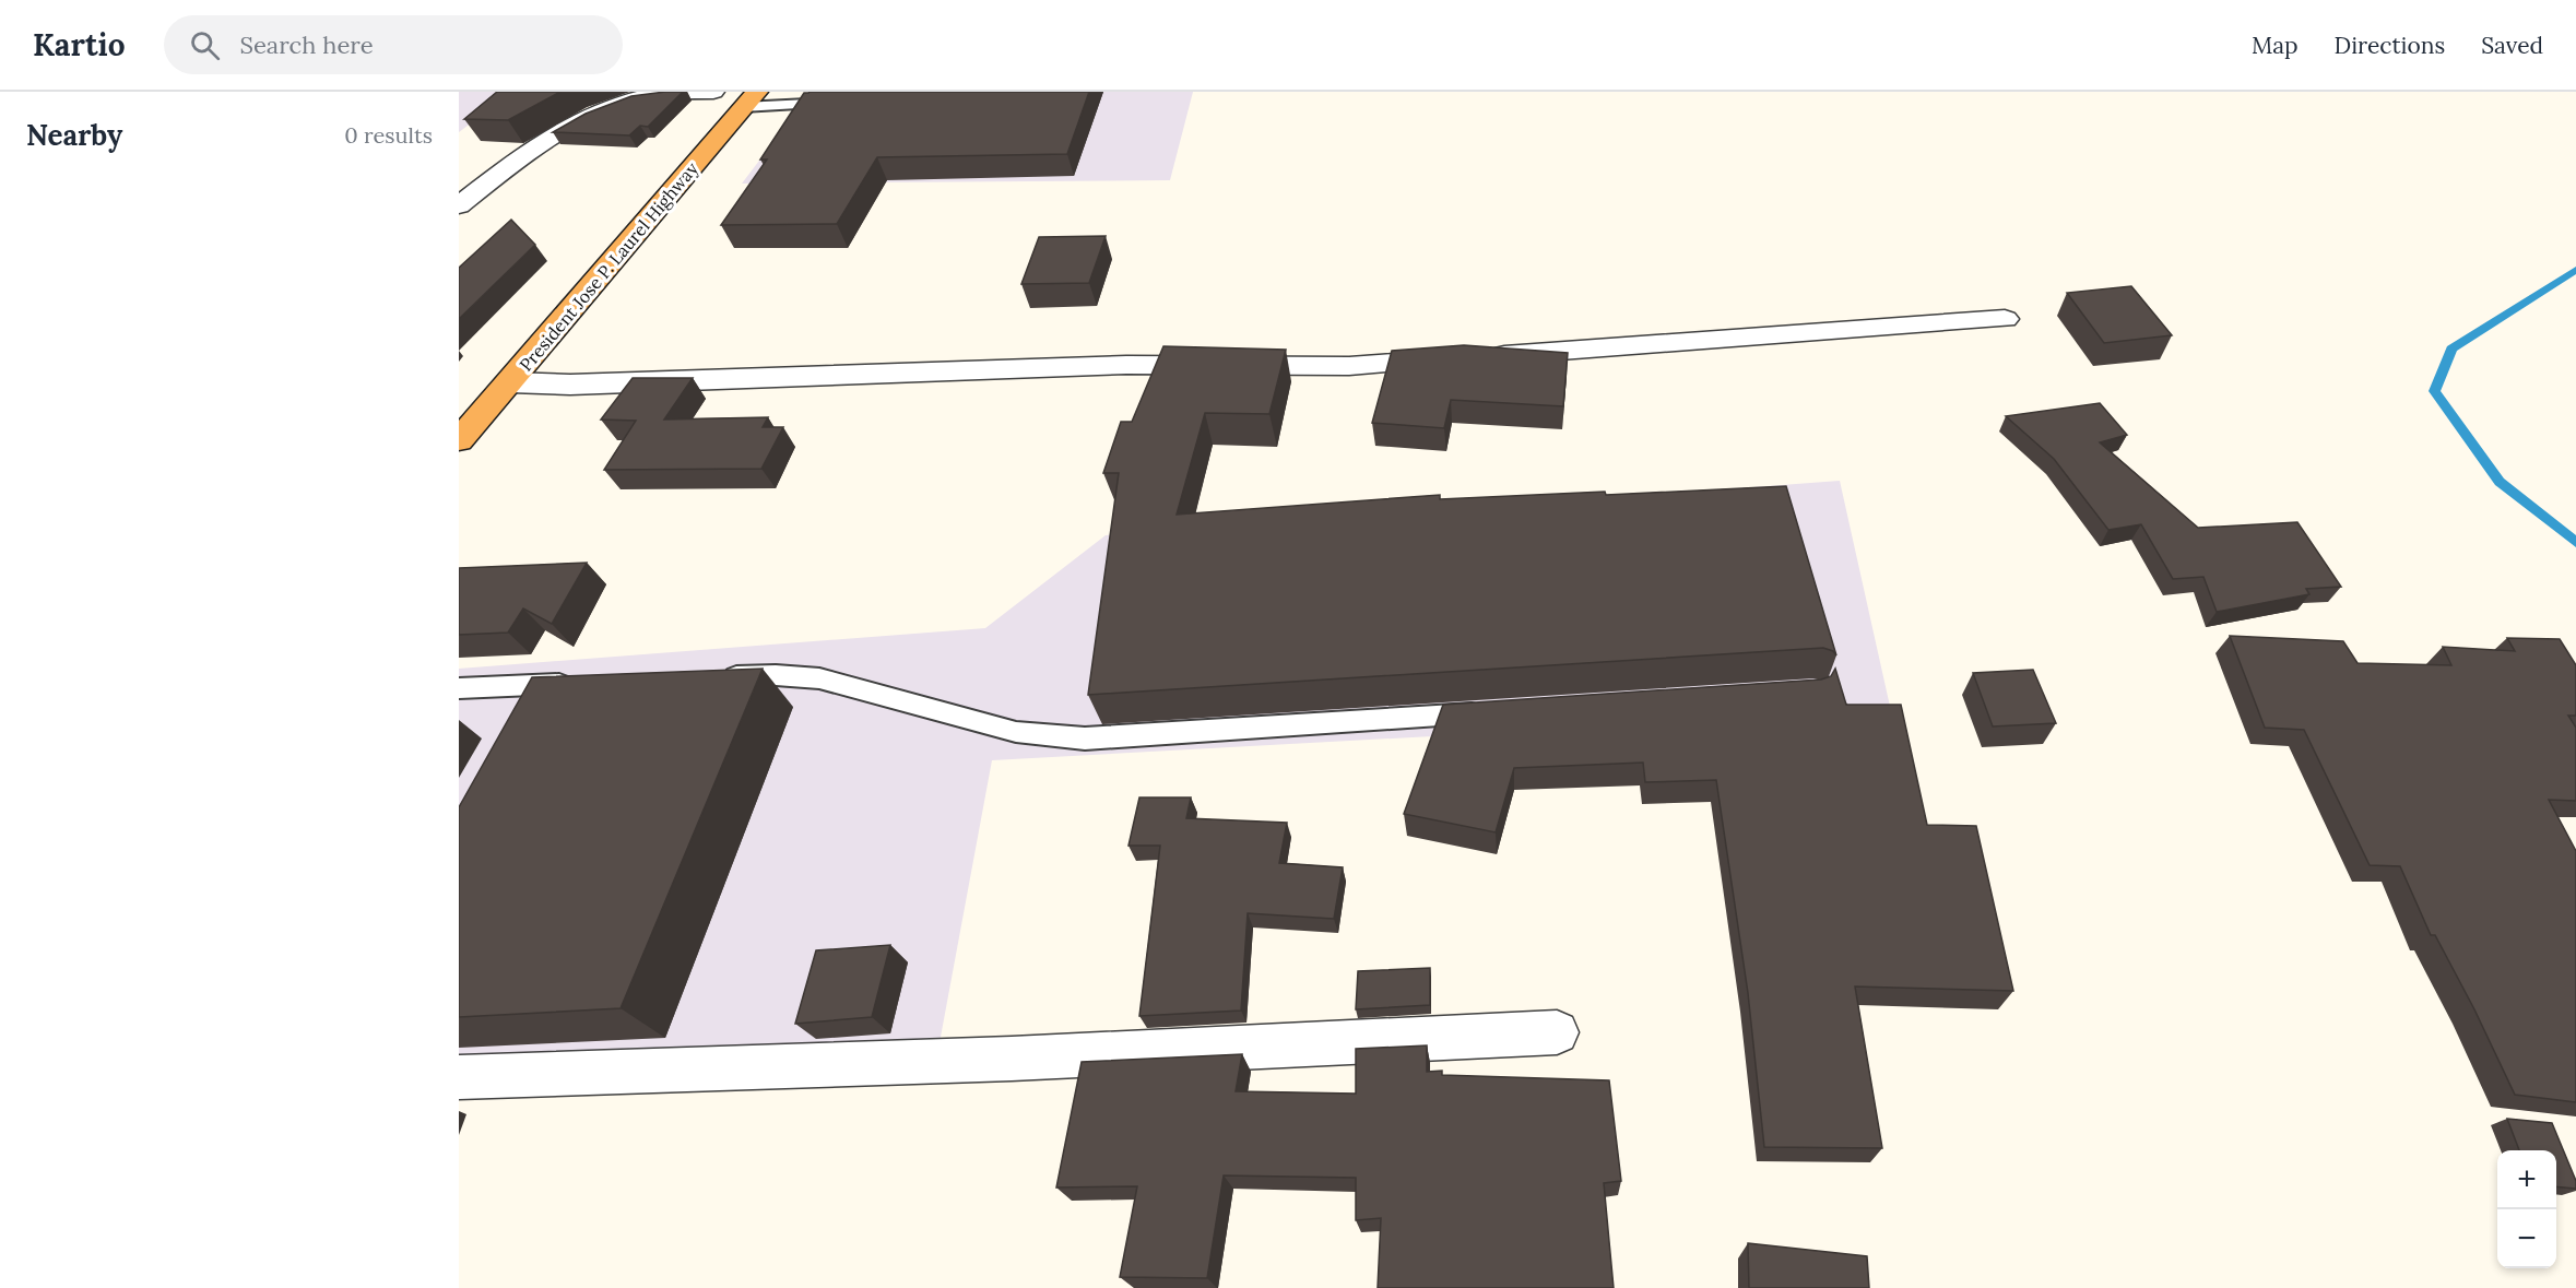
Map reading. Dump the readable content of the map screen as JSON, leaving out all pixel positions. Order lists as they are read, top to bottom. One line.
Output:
{"streets":{"highway":["President Jose P. Laurel Highway"]},"page":{"header":"Kartio","search":"Search here","nav":["Map","Directions","Saved"],"heading":["Nearby","0 results"],"map_buttons":["+","−"]}}
